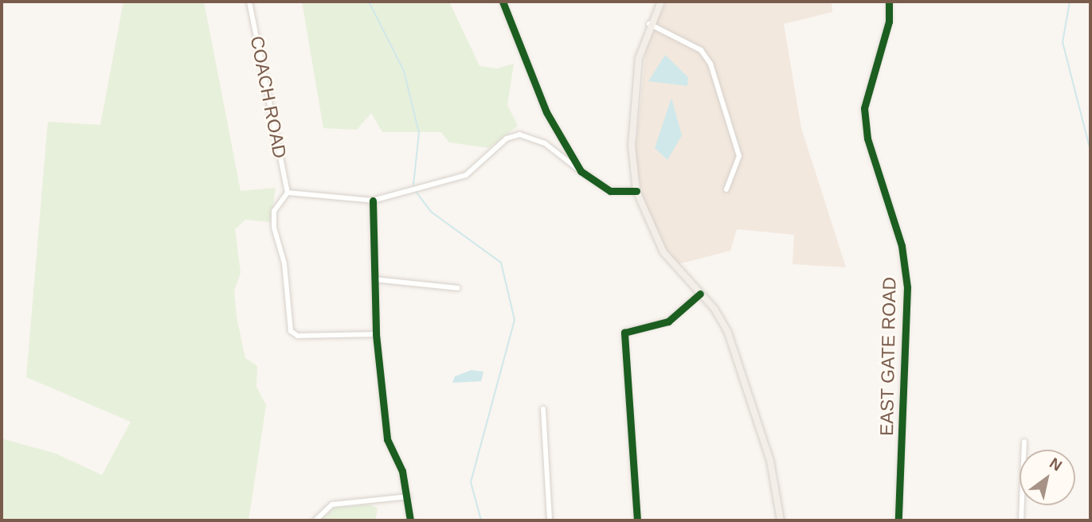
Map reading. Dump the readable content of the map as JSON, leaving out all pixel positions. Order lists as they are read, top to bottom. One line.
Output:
{"streets":{"street":["COACH ROAD","EAST GATE ROAD"]},"north":"top right"}
